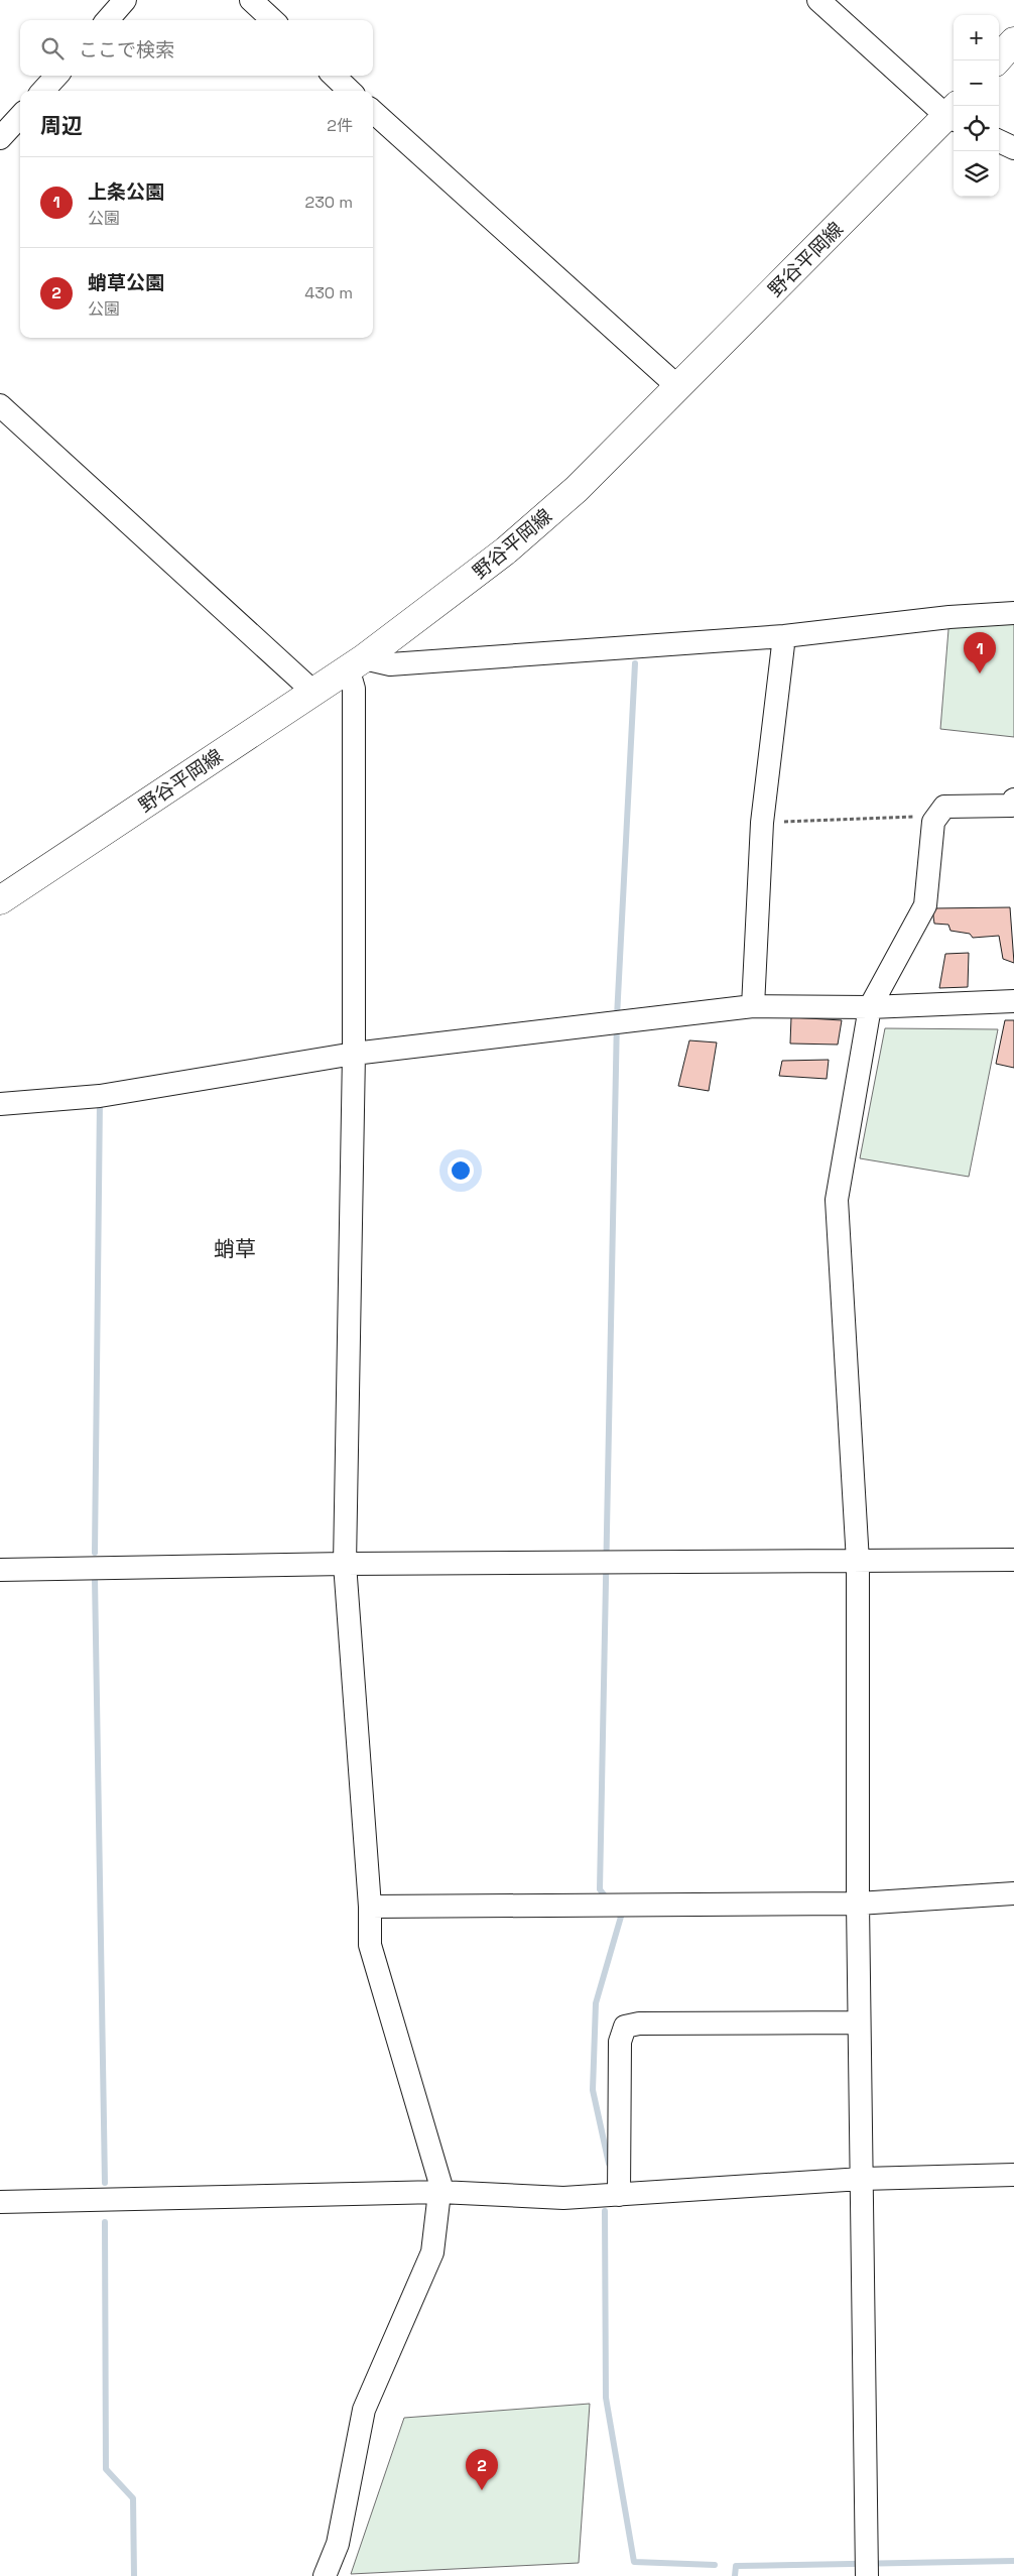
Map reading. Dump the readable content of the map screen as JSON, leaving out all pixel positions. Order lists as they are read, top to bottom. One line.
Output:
{"streets":{"main road":["野谷平岡線"]},"districts":["蛸草"],"page":{"map_buttons":["+","−"],"search":"ここで検索","heading":["周辺","2件"],"list":[{"mark":"1","name":"上条公園","note":"公園","value":"230 m"},{"mark":"2","name":"蛸草公園","note":"公園","value":"430 m"}],"pins":["1","2"]}}
